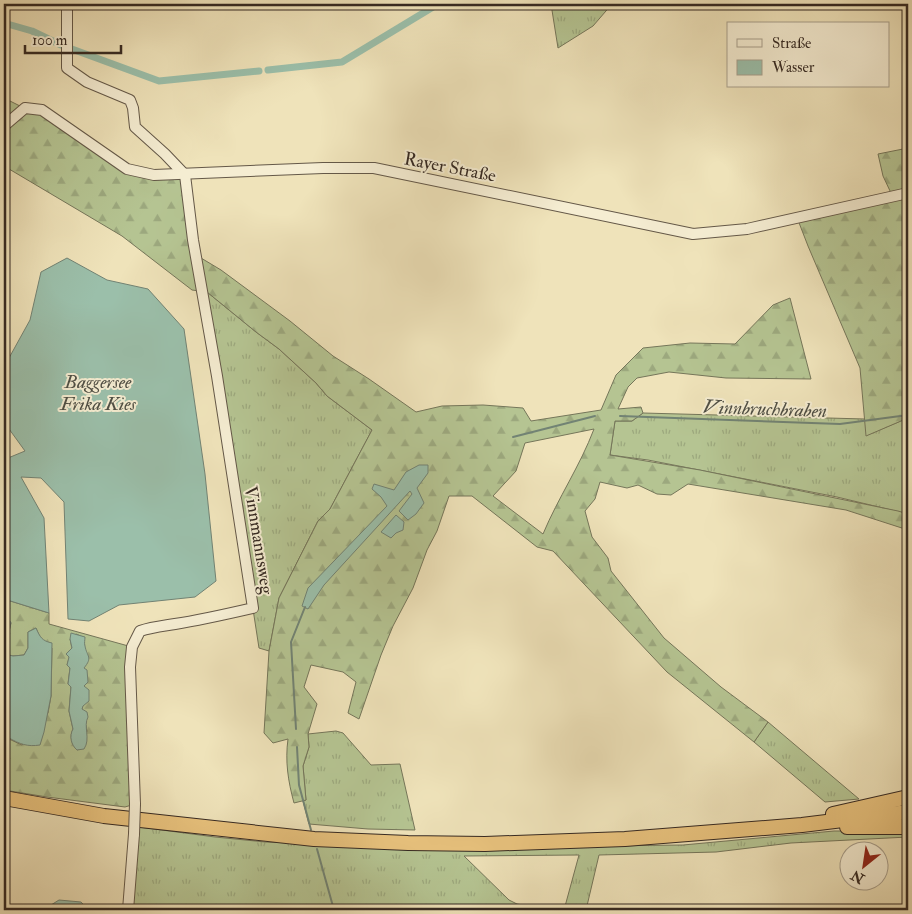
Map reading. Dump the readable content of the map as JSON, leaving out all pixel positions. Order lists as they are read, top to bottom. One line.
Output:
{"streets":{"street":["Rayer Straße","Vinnmannsweg"]},"crossings":[["Rayer Straße","Vinnmannsweg"]],"water":["Baggersee Frika Kies","Vinnbruchbraben"],"legend":["Straße","Wasser"],"scale_bar":"100 m","north":"bottom left"}
